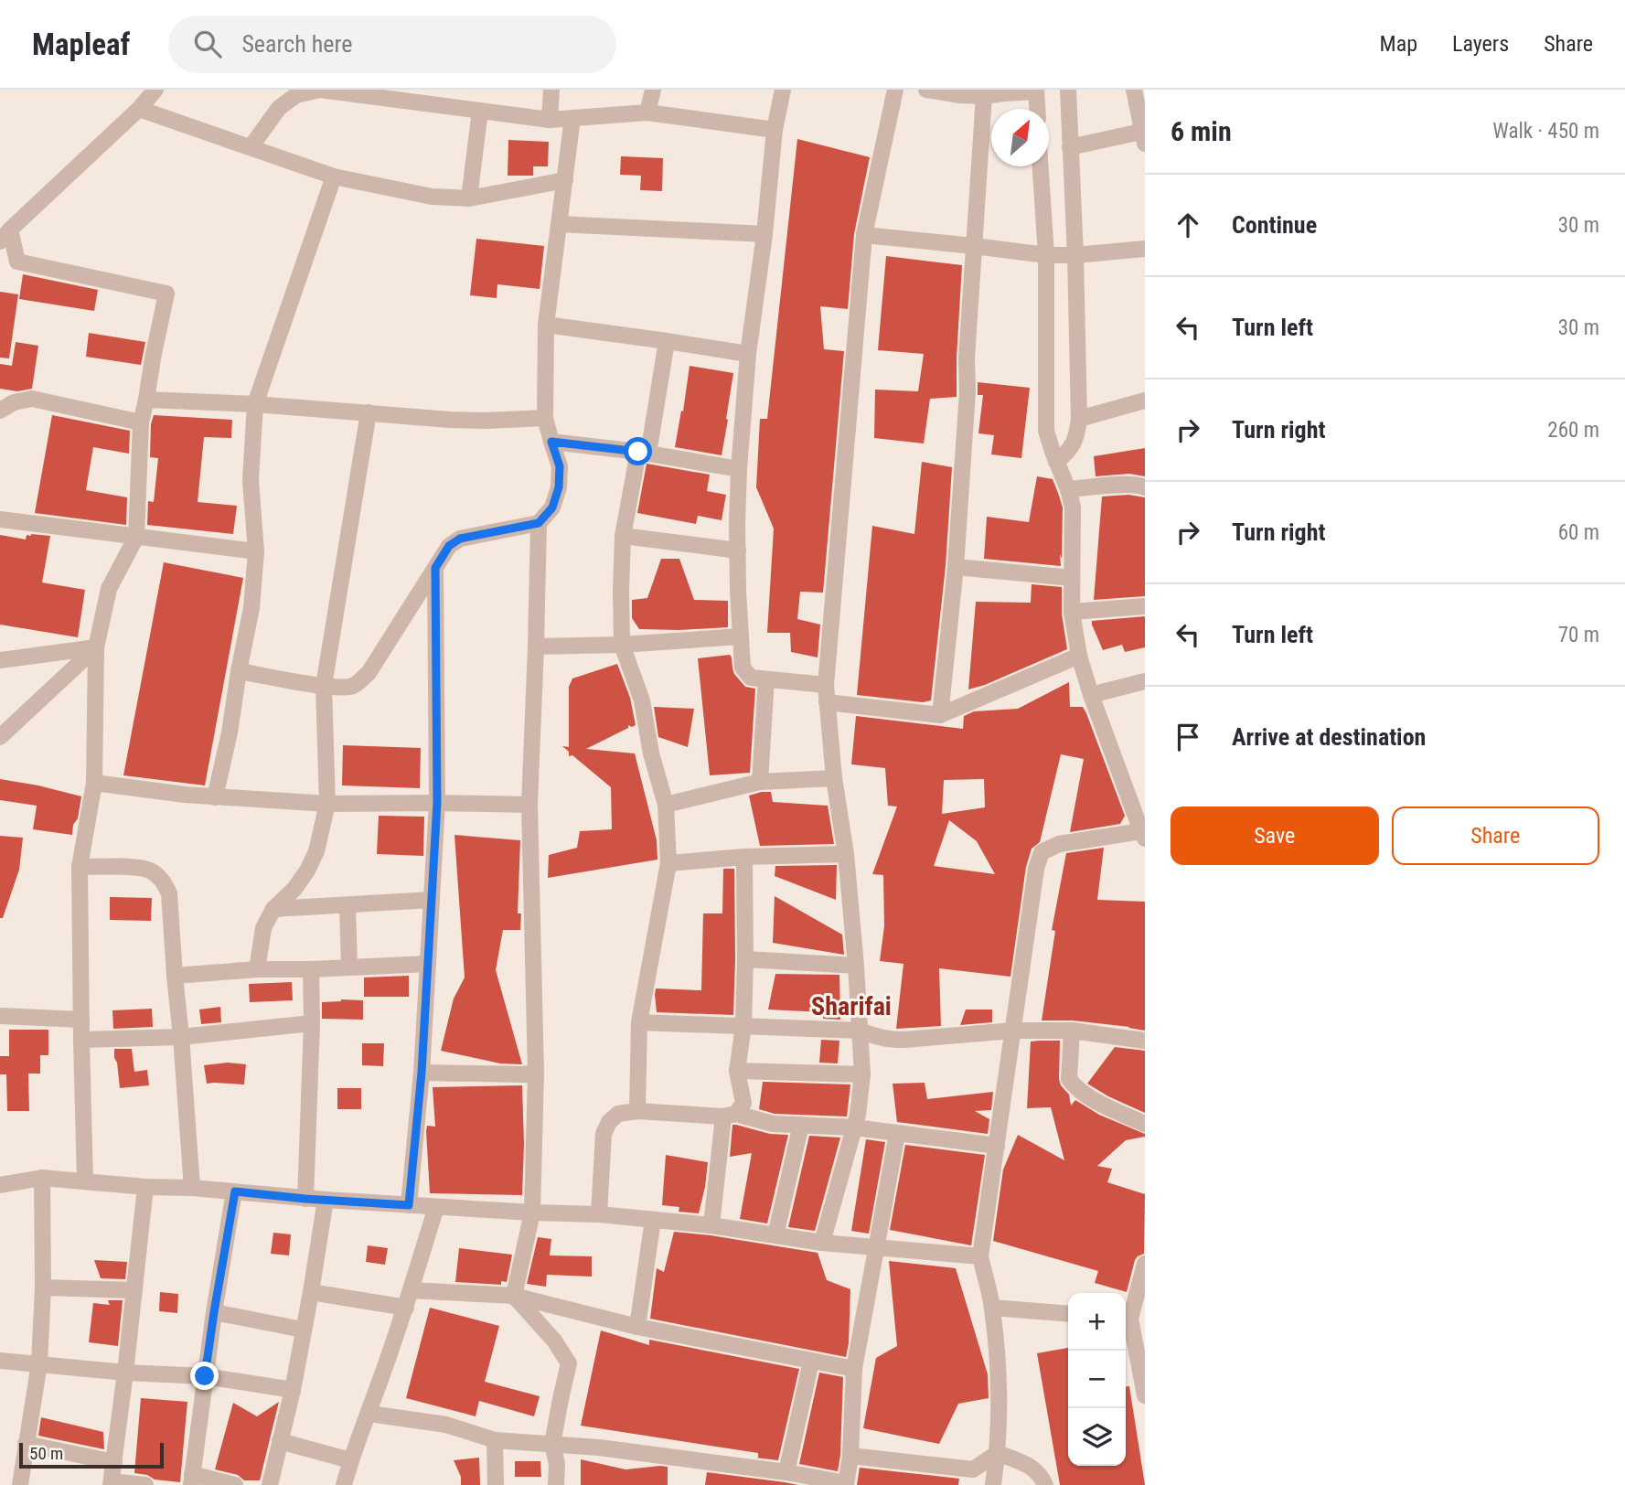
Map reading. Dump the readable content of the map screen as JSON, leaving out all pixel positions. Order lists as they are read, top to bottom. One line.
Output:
{"districts":["Sharifai"],"scale_bar":"50 m","north":"top right","page":{"header":"Mapleaf","search":"Search here","nav":["Map","Layers","Share"],"heading":["6 min","Walk · 450 m"],"list":[["Continue","30 m"],["Turn left","30 m"],["Turn right","260 m"],["Turn right","60 m"],["Turn left","70 m"],"Arrive at destination"],"buttons":["Save","Share"],"map_buttons":["+","−"],"scale":"50 m"}}
